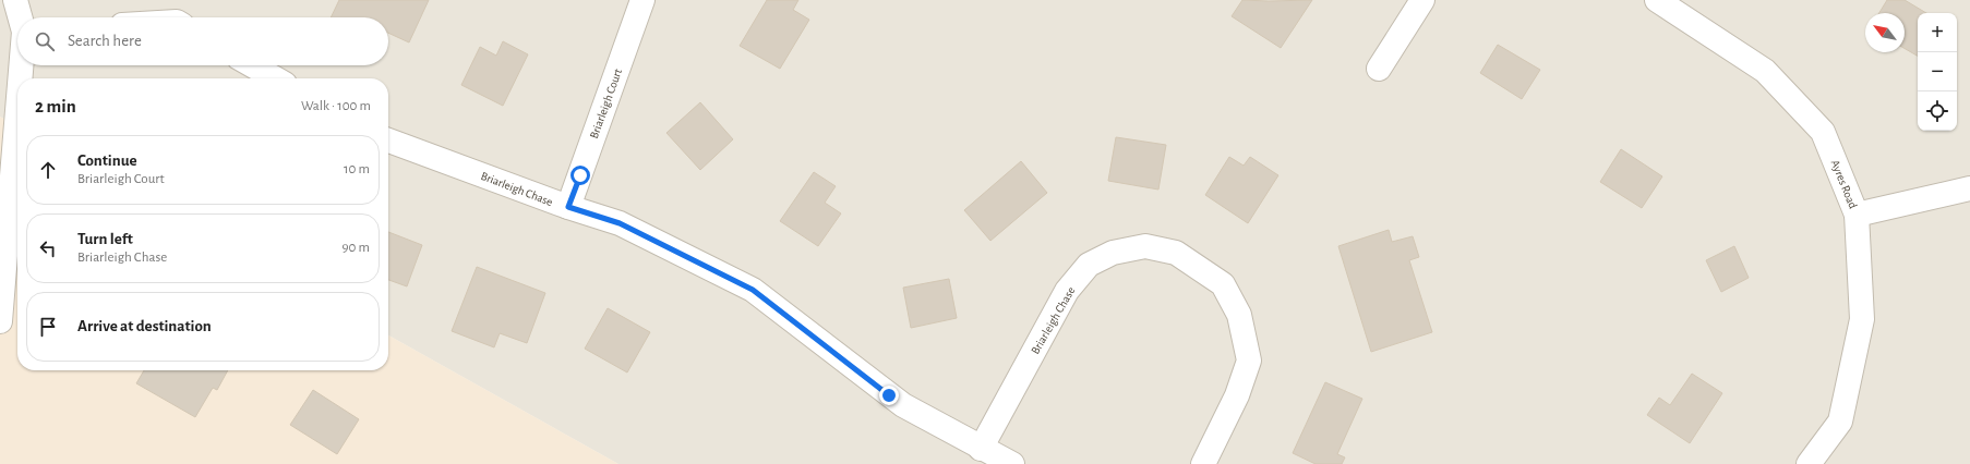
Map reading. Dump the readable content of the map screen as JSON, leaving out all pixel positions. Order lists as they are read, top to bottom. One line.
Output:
{"streets":{"street":["Briarleigh Court","Ayres Road","Briarleigh Chase"]},"crossings":[["Briarleigh Court","Briarleigh Chase"]],"north":"top left","page":{"map_buttons":["+","−"],"search":"Search here","heading":["2 min","Walk · 100 m"],"list":[["Continue","Briarleigh Court","10 m"],["Turn left","Briarleigh Chase","90 m"],"Arrive at destination"]}}
